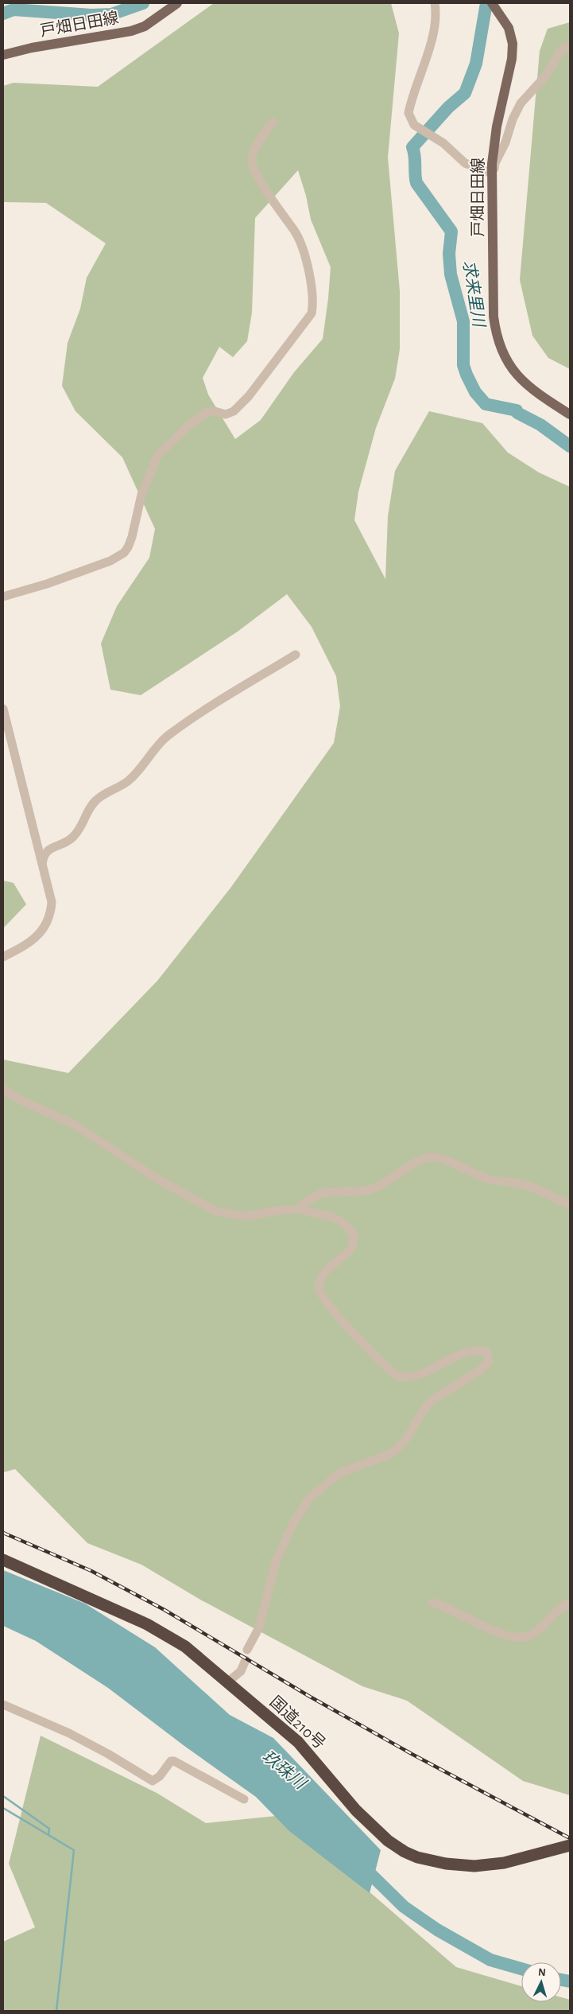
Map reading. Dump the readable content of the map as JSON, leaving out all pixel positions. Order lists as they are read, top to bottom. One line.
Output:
{"streets":{"highway":["国道210号"],"main road":["戸畑日田線"]},"water":["求来里川","玖珠川"],"north":"top"}
